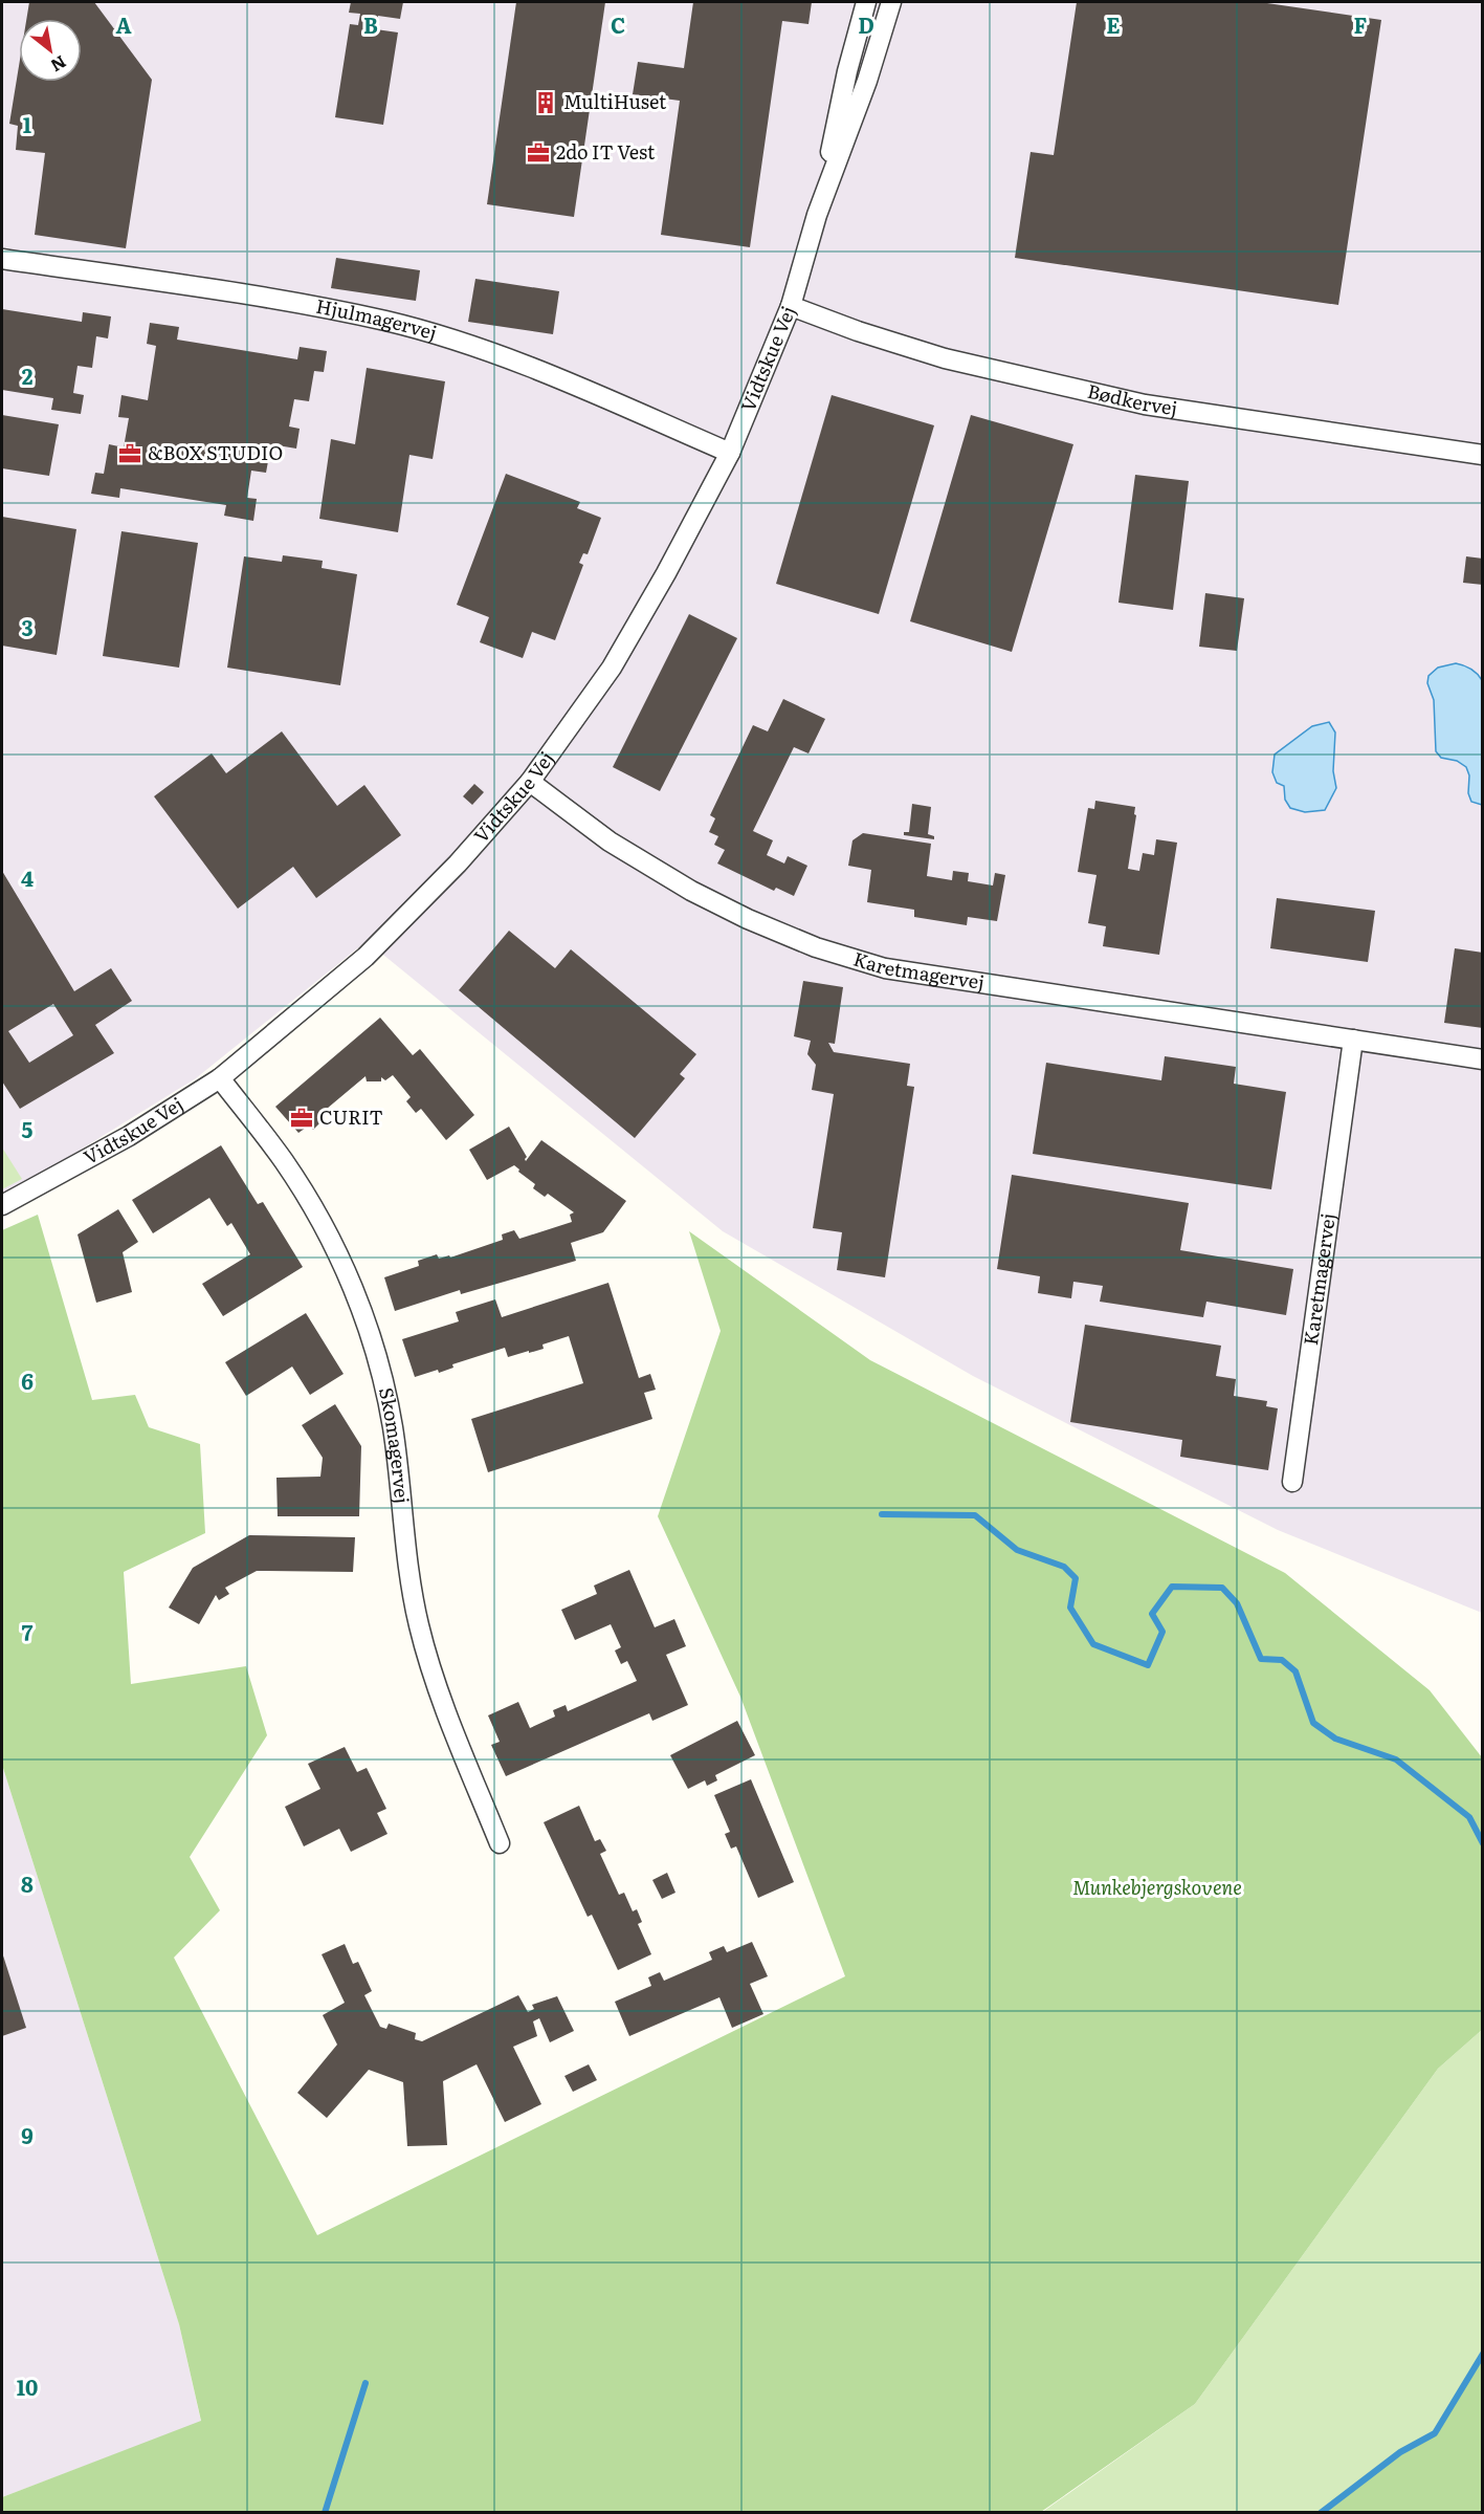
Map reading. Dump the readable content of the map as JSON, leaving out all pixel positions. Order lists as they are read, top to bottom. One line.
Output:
{"streets":{"street":["Hjulmagervej","Vidtskue Vej","Bødkervej","Karetmagervej","Skomagervej"]},"crossings":[["Hjulmagervej","Vidtskue Vej"],["Vidtskue Vej","Bødkervej"],["Vidtskue Vej","Karetmagervej"],["Vidtskue Vej","Skomagervej"]],"parks":["Munkebjergskovene"],"places":{"building":["MultiHuset"],"office":["2do IT Vest","&BOX STUDIO","CURIT"]},"north":"bottom right","grid":{"columns":["A","B","C","D","E","F"],"rows":["1","2","3","4","5","6","7","8","9","10"]}}
